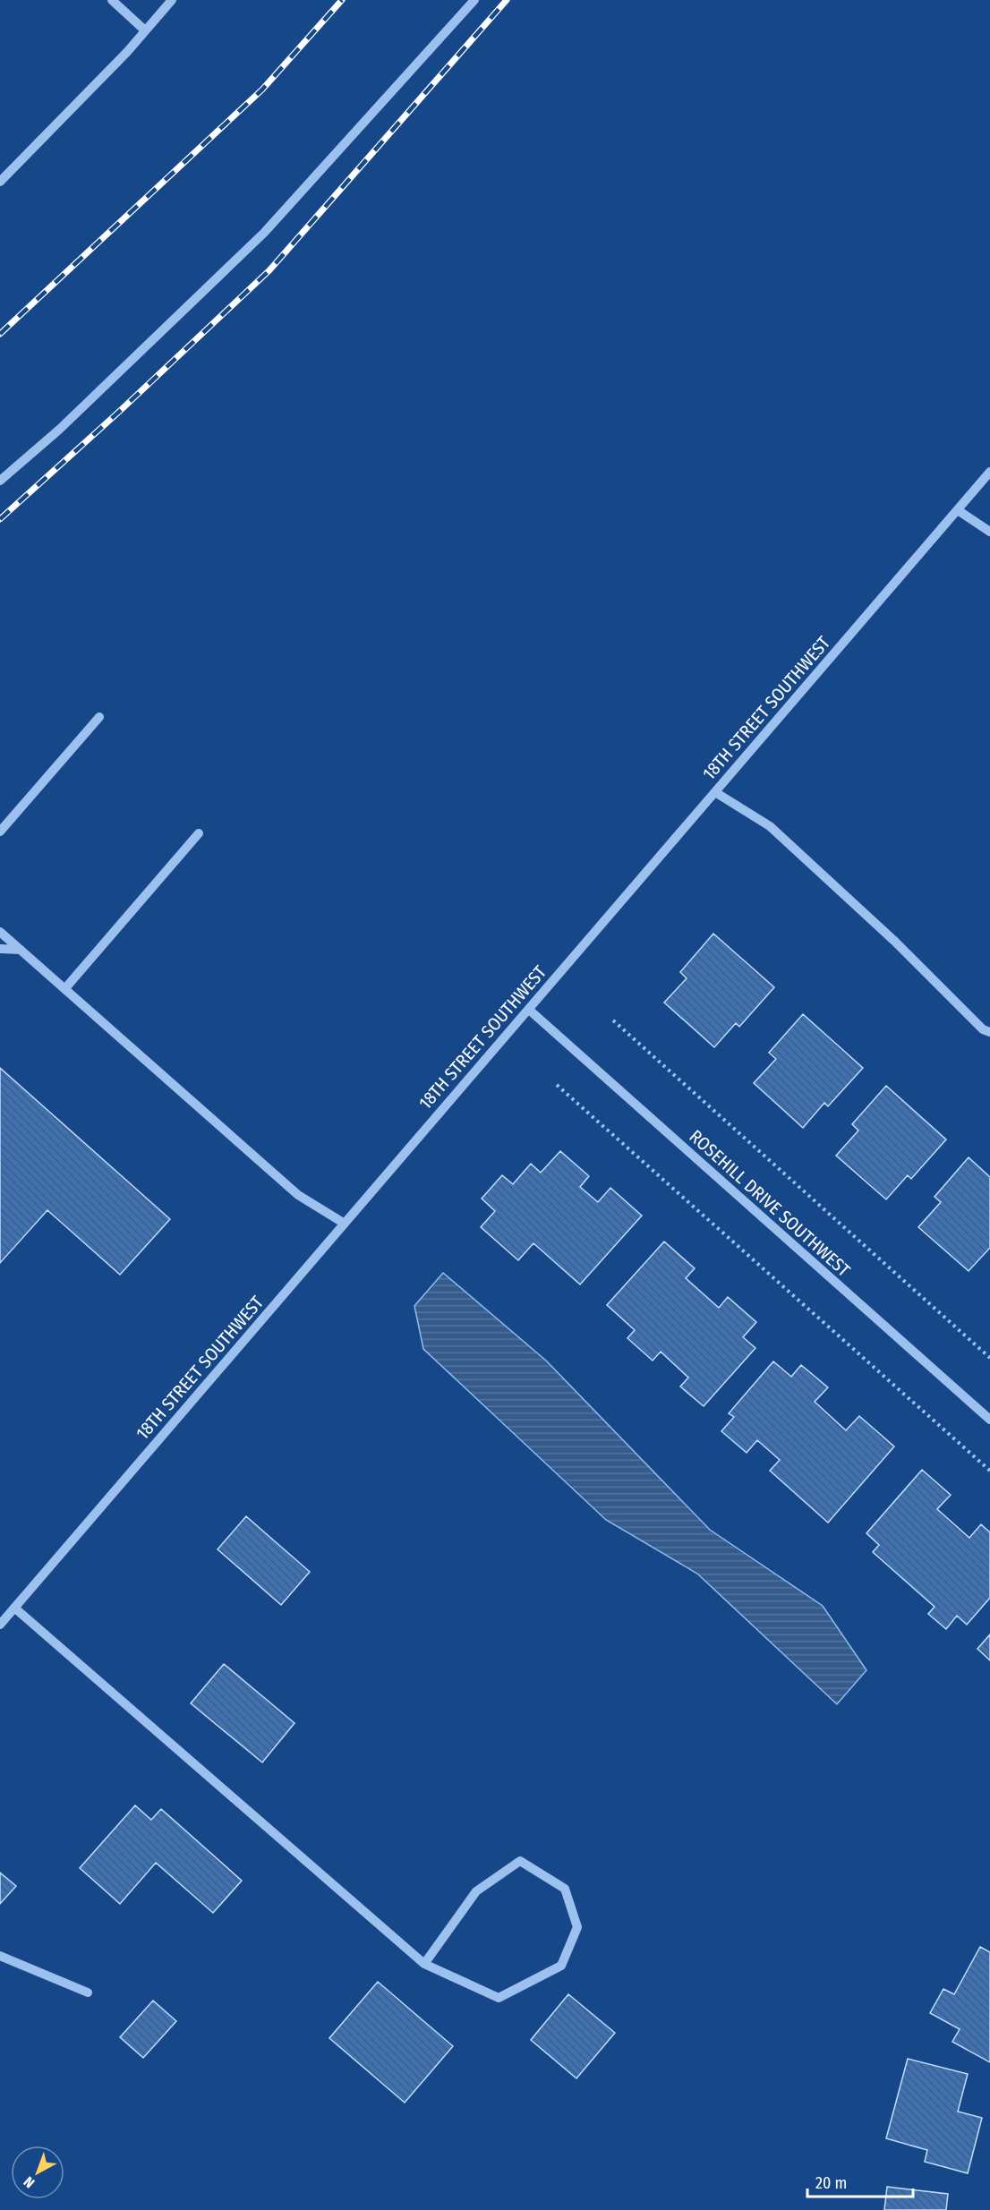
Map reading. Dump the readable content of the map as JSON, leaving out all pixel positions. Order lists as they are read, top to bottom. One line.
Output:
{"streets":{"street":["18TH STREET SOUTHWEST","ROSEHILL DRIVE SOUTHWEST"]},"crossings":[["18TH STREET SOUTHWEST","ROSEHILL DRIVE SOUTHWEST"]],"scale_bar":"20 m","north":"bottom left"}
